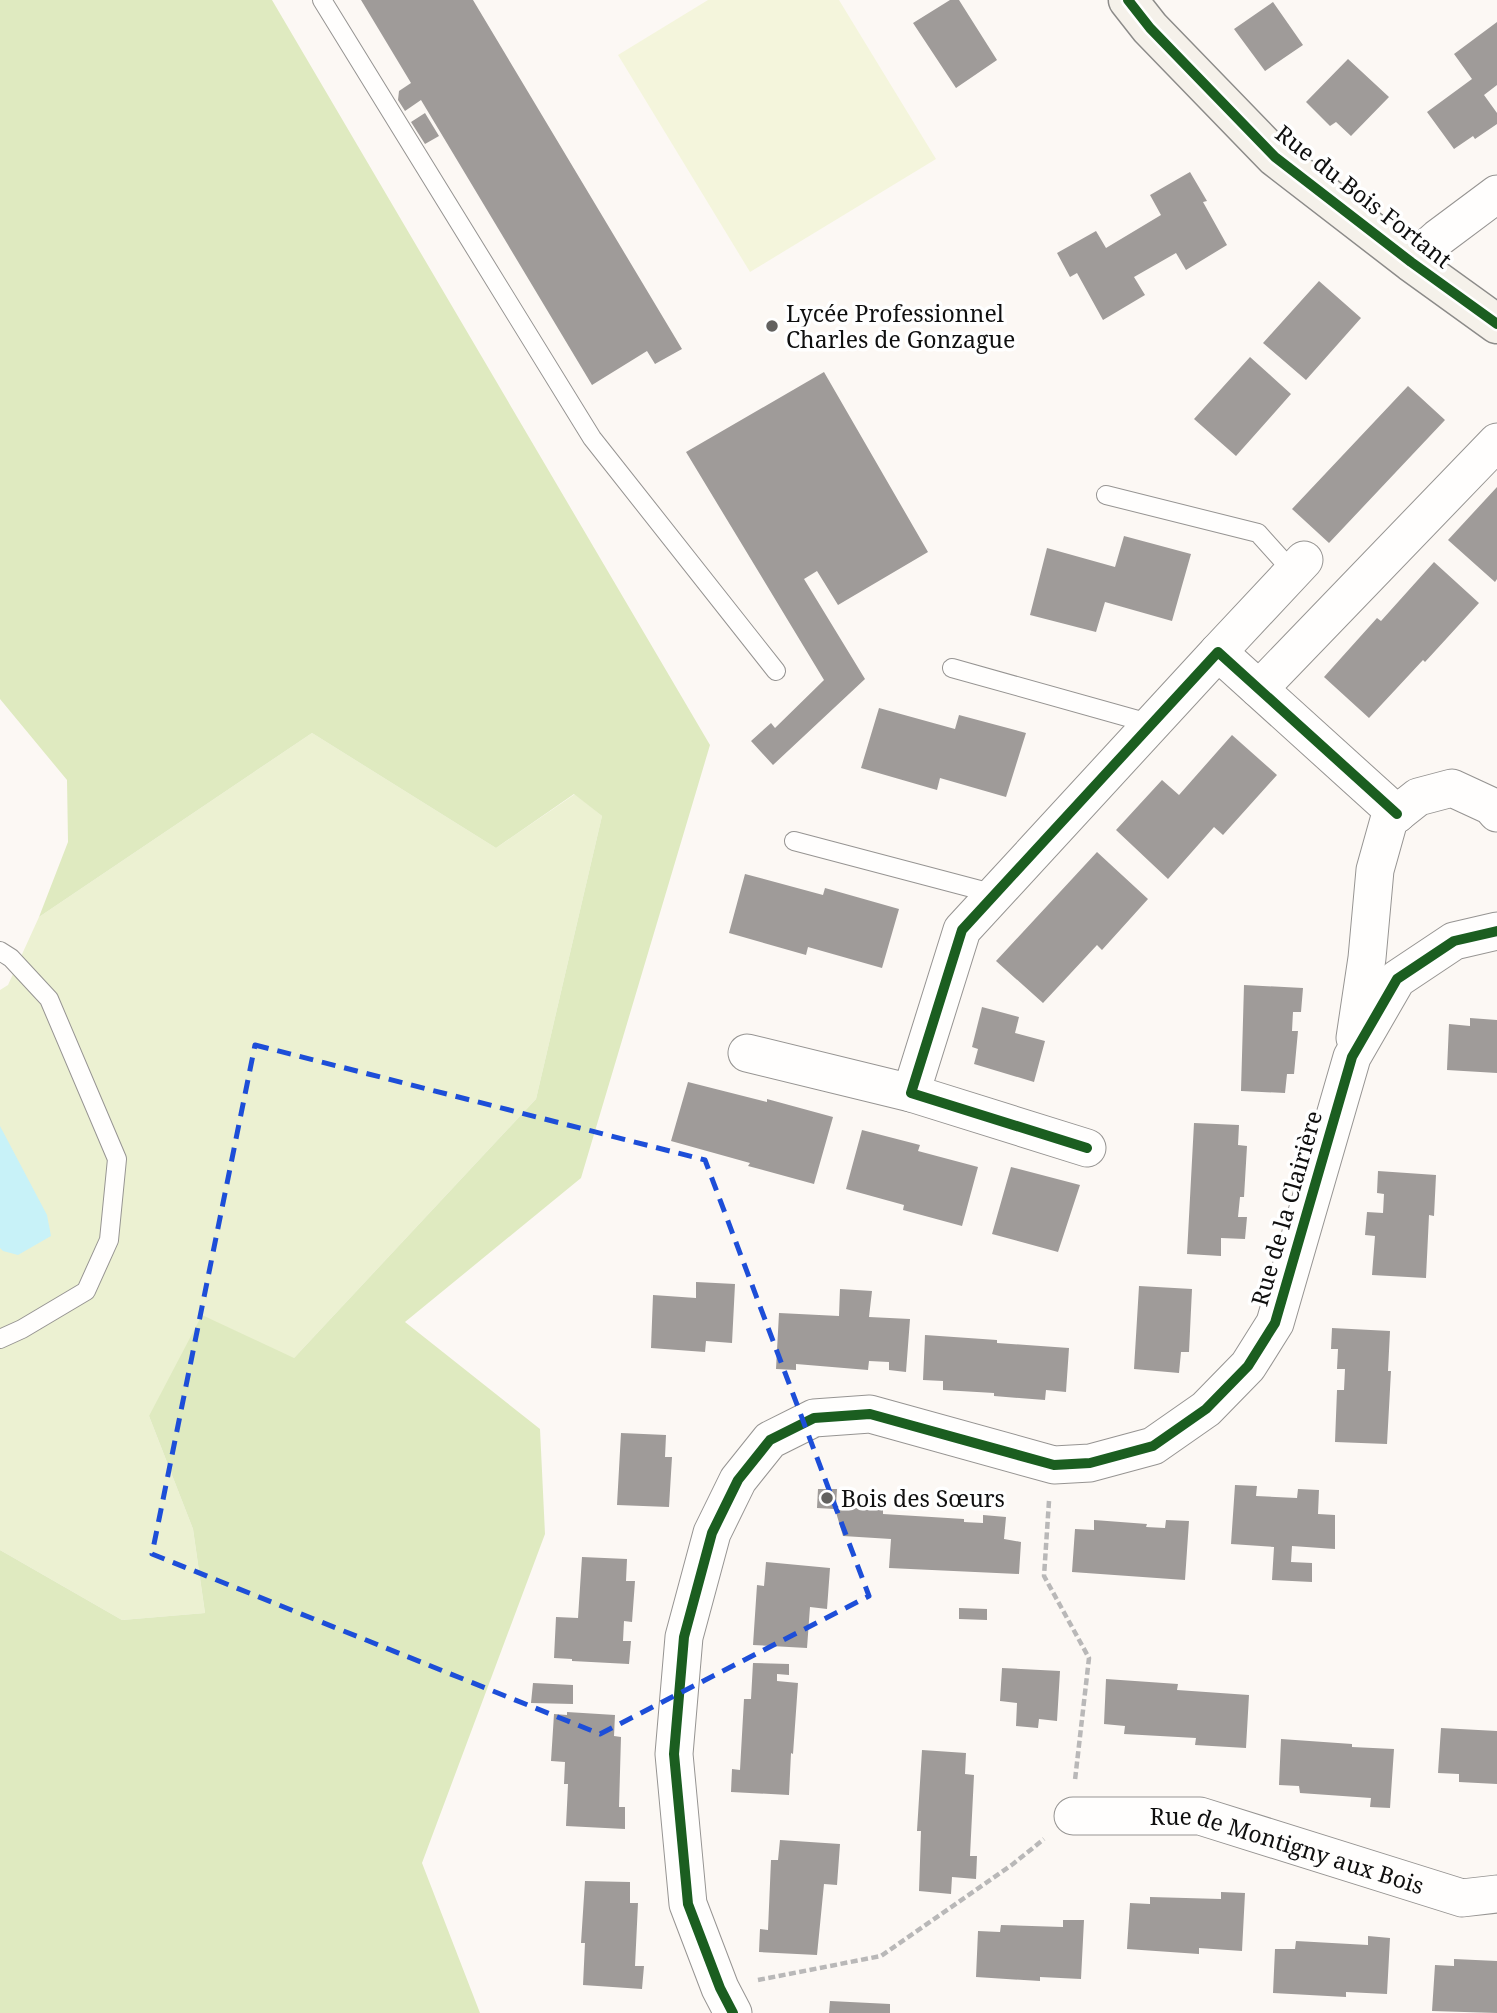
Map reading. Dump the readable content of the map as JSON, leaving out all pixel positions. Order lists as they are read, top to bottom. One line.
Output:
{"streets":{"street":["Rue du Bois Fortant","Rue de la Clairière","Rue de Montigny aux Bois"]},"places":["Lycée Professionnel Charles de Gonzague","Bois des Sœurs"]}
